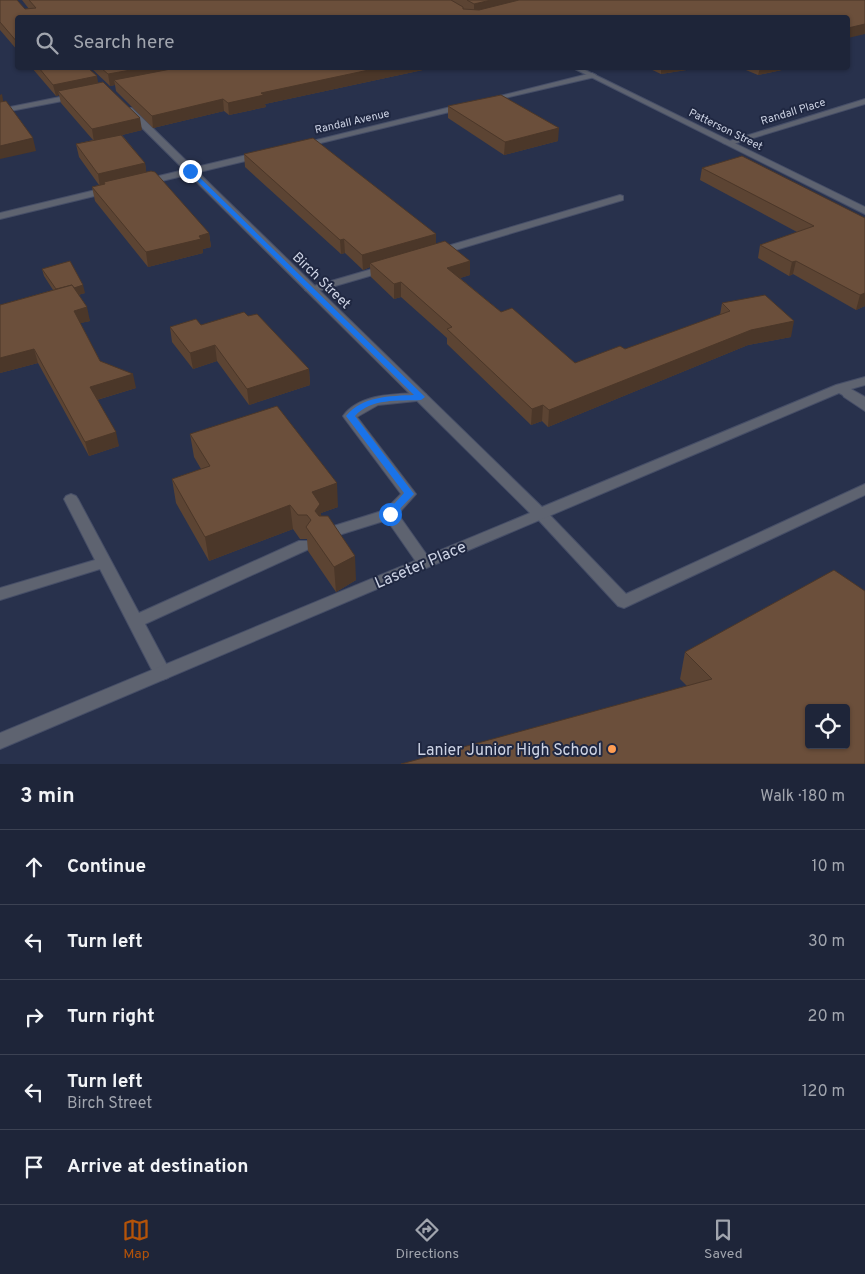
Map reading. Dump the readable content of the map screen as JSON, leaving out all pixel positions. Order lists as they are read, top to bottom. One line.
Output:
{"streets":{"street":["Randall Place","Randall Avenue","Patterson Street","Birch Street","Laseter Place"]},"crossings":[["Randall Place","Patterson Street"],["Randall Avenue","Patterson Street"],["Birch Street","Laseter Place"]],"places":["Lanier Junior High School"],"page":{"search":"Search here","heading":["3 min","Walk · 180 m"],"list":[["Continue","10 m"],["Turn left","30 m"],["Turn right","20 m"],["Turn left","Birch Street","120 m"],"Arrive at destination"],"nav":["Map","Directions","Saved"]}}
